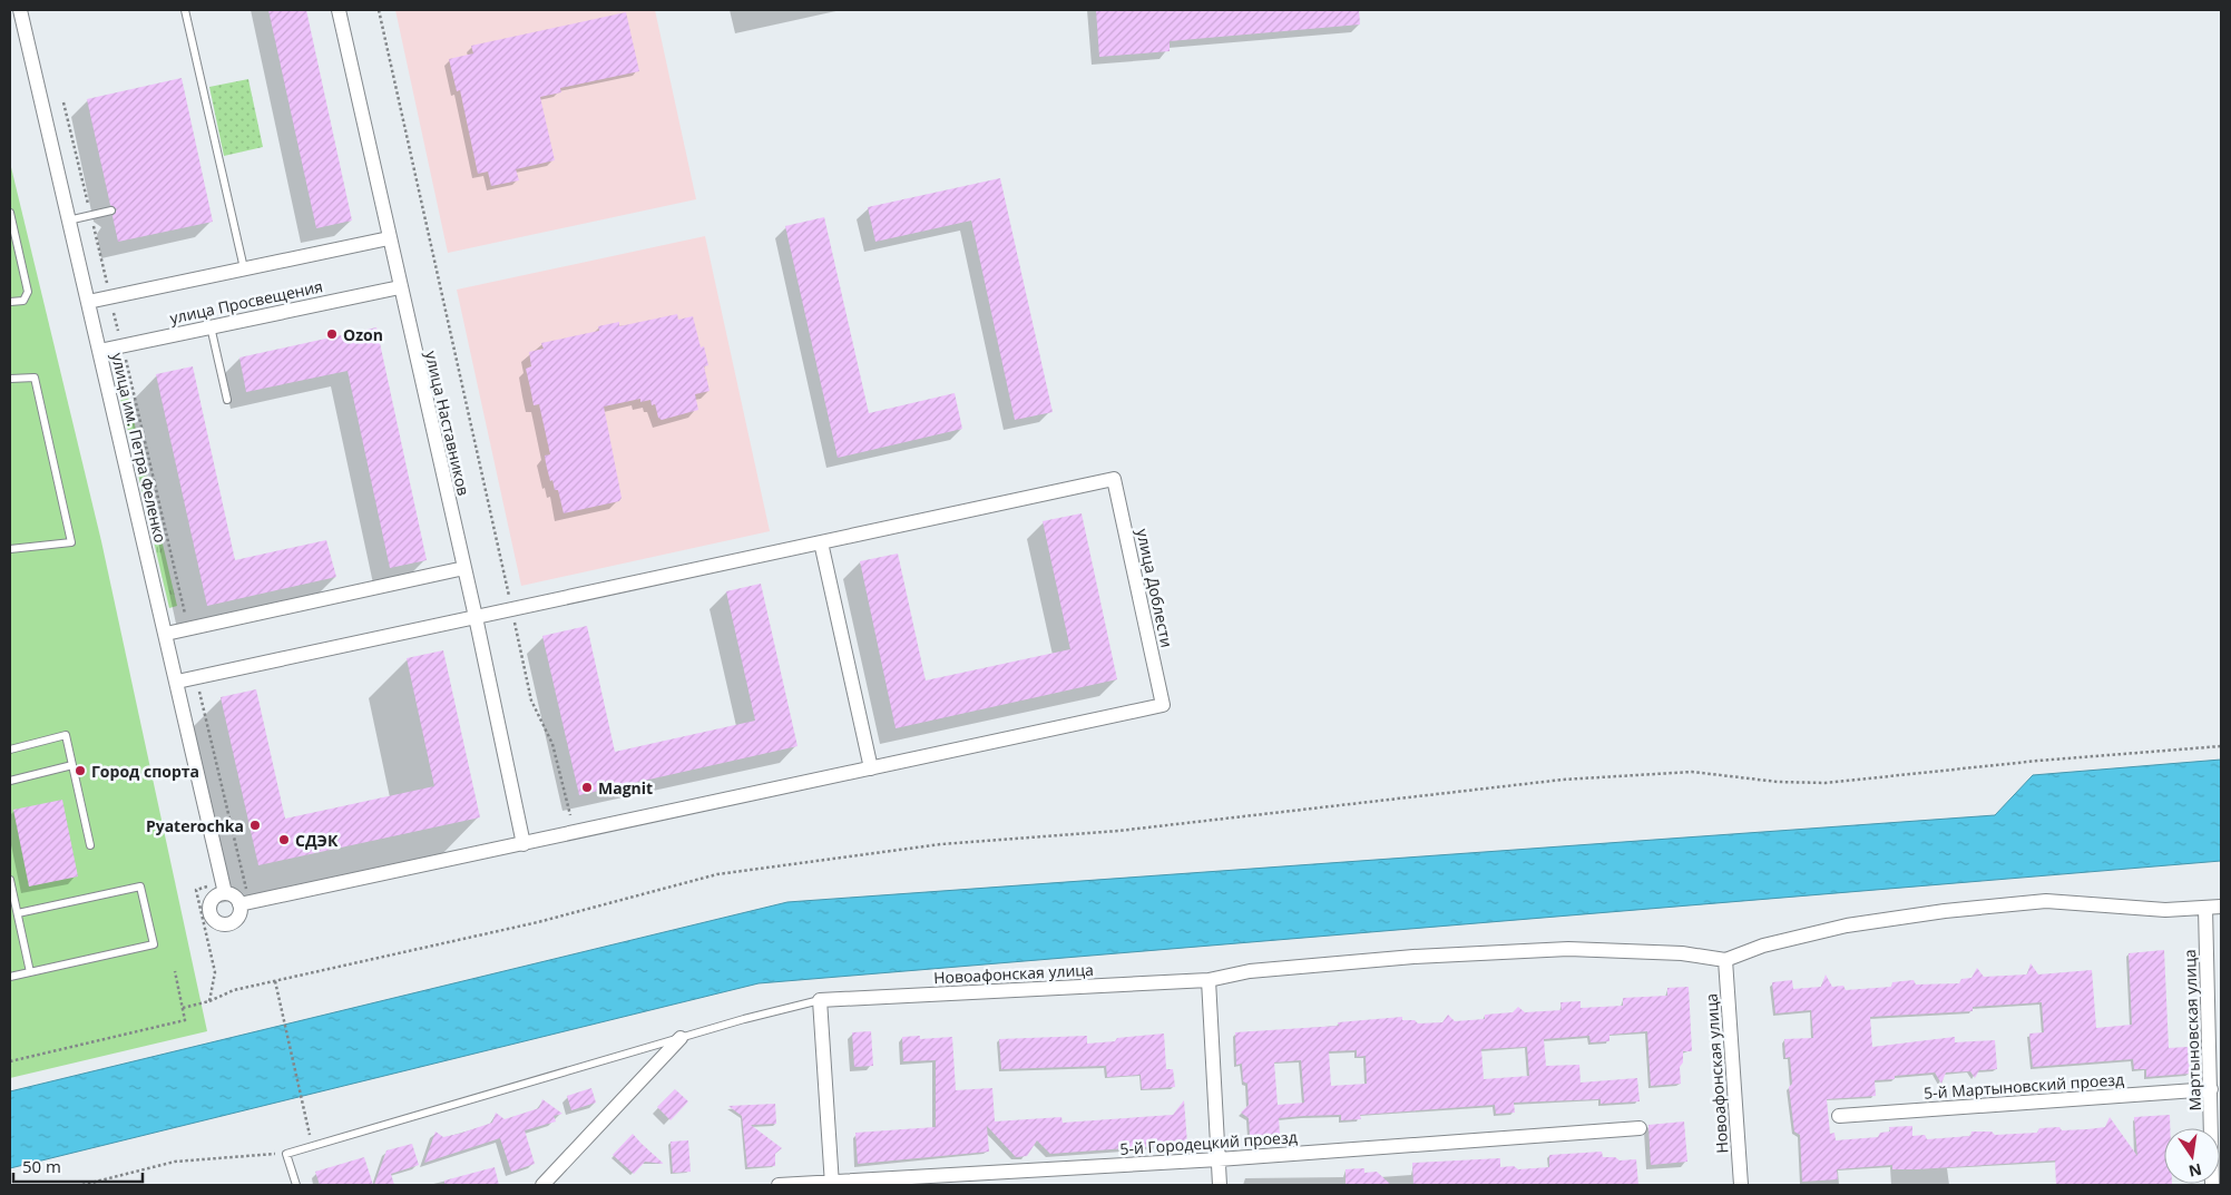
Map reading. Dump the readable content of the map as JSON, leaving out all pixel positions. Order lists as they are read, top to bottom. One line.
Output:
{"streets":{"street":["улица Просвещения","улица Наставников","улица им. Петра Феленко","улица Доблести","Новоафонская улица","Мартыновская улица","5-й Мартыновский проезд","5-й Городецкий проезд"]},"crossings":[["улица Просвещения","улица Наставников"],["улица Просвещения","улица им. Петра Феленко"],["Мартыновская улица","5-й Мартыновский проезд"]],"places":["Ozon","Город спорта","Magnit","Pyaterochka","СДЭК"],"scale_bar":"50 m","north":"bottom"}
